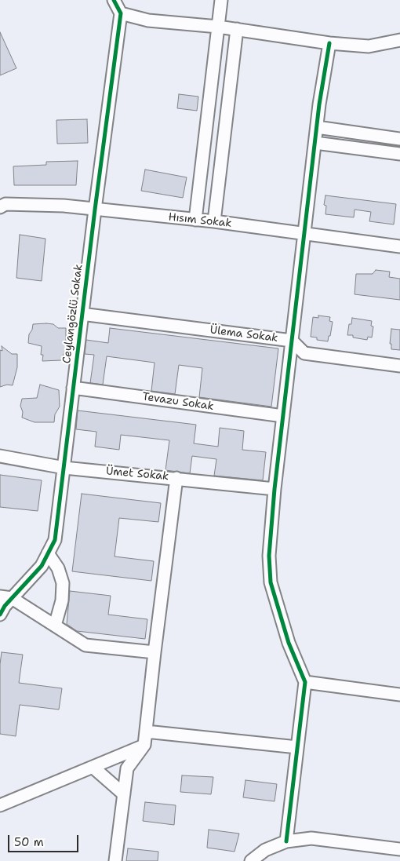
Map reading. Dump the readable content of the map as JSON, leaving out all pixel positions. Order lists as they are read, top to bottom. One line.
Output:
{"streets":{"street":["Hısım Sokak","Ceylangözlü Sokak","Ülema Sokak","Tevazu Sokak","Ümet Sokak"]},"crossings":[["Hısım Sokak","Ceylangözlü Sokak"],["Ceylangözlü Sokak","Ülema Sokak"],["Ceylangözlü Sokak","Tevazu Sokak"],["Ceylangözlü Sokak","Ümet Sokak"]],"scale_bar":"50 m"}
